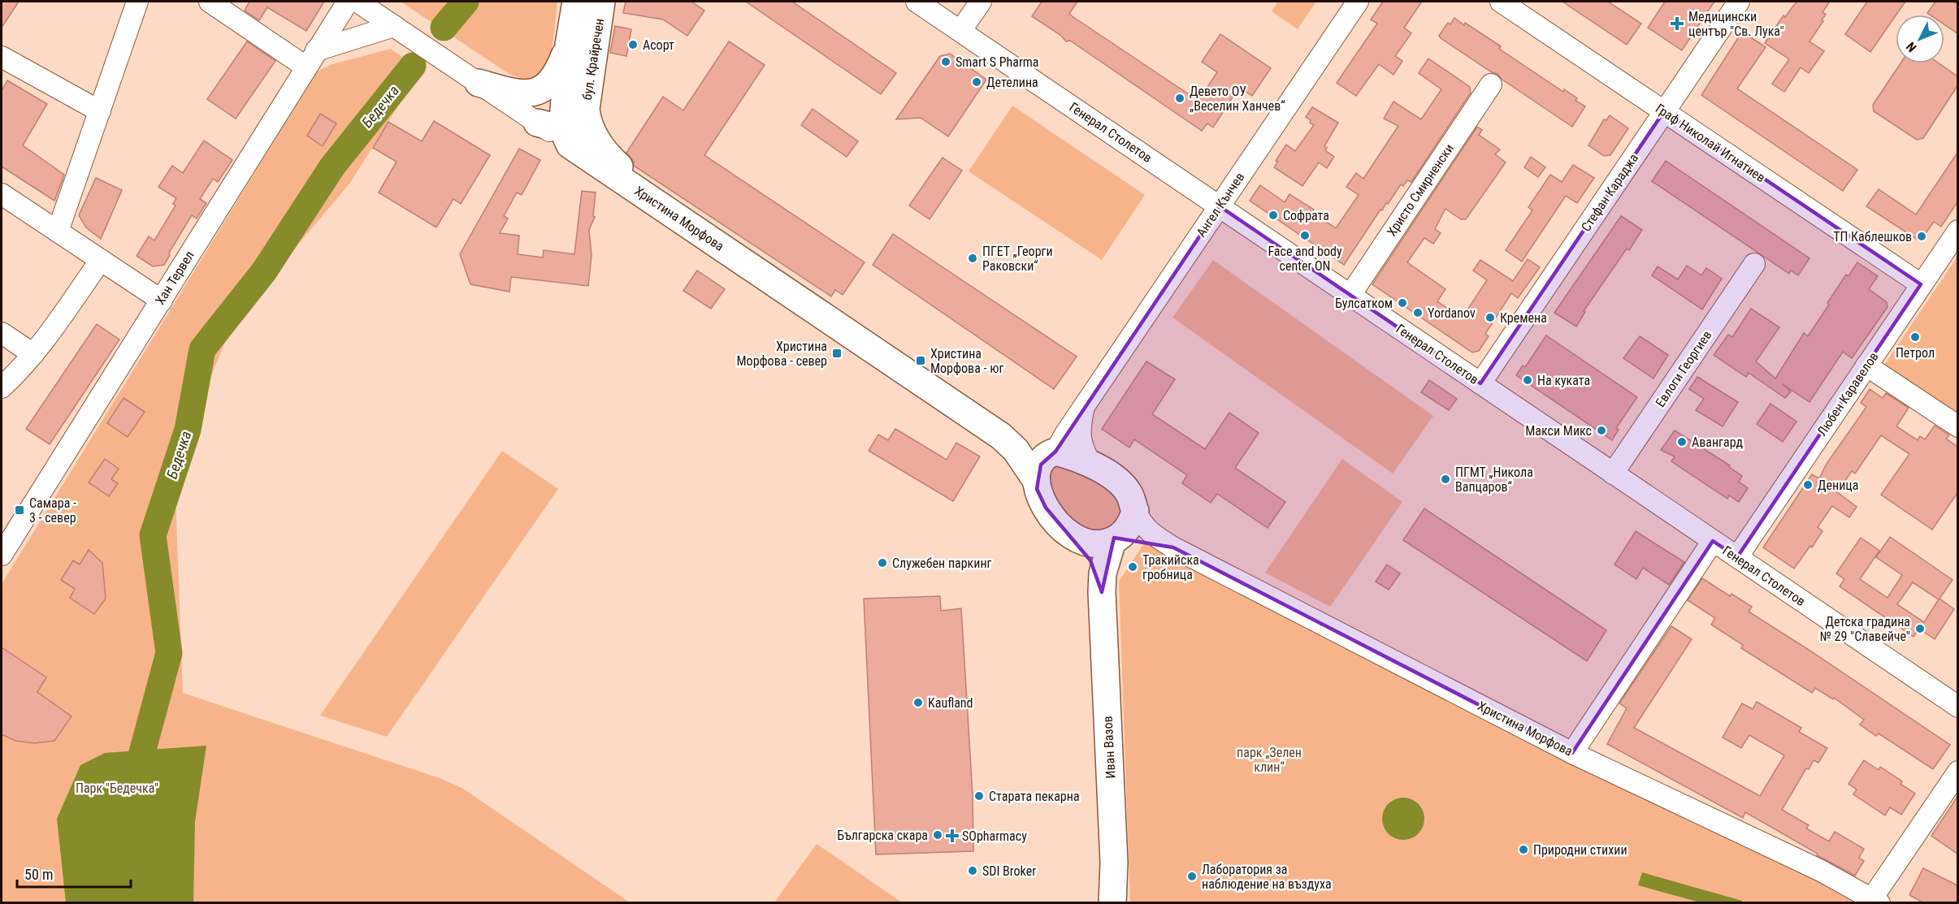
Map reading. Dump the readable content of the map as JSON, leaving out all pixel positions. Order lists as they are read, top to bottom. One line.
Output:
{"streets":{"main road":["бул. Крайречен","Христина Морфова","Иван Вазов"],"street":["Генерал Столетов","Граф Николай Игнатиев","Христо Смирненски","Стефан Караджа","Ангел Кънчев","Хан Тервел","Евлоги Георгиев","Любен Каравелов"]},"crossings":[["бул. Крайречен","Христина Морфова"],["Генерал Столетов","Христо Смирненски"],["Генерал Столетов","Стефан Караджа"],["Генерал Столетов","Ангел Кънчев"],["Генерал Столетов","Евлоги Георгиев"],["Генерал Столетов","Любен Каравелов"],["Граф Николай Игнатиев","Стефан Караджа"],["Граф Николай Игнатиев","Любен Каравелов"],["Ангел Кънчев","Христина Морфова"],["Ангел Кънчев","Иван Вазов"],["Христина Морфова","Иван Вазов"]],"water":["Бедечка"],"parks":["парк „Зелен клин“","Парк \"Бедечка\""],"places":{"health":["Медицински център \"Св. Лука\"","SOpharmacy"],"other":["Асорт","Smart S Pharma","Детелина","Девето ОУ „Веселин Ханчев“","Софрата","Face and body center ON","ТП Каблешков","ПГЕТ „Георги Раковски“","Булсатком","Yordanov","Кремена","Петрол","На куката","Макси Микс","Авангард","ПГМТ „Никола Вапцаров“","Деница","Служебен паркинг","Тракийска гробница","Детска градина № 29 \"Славейче\"","Kaufland","Старата пекарна","Българска скара","Природни стихии","SDI Broker","Лаборатория за наблюдение на въздуха"],"transit":["Христина Морфова - север","Христина Морфова - юг","Самара - 3 - север"]},"scale_bar":"50 m","north":"bottom left"}
